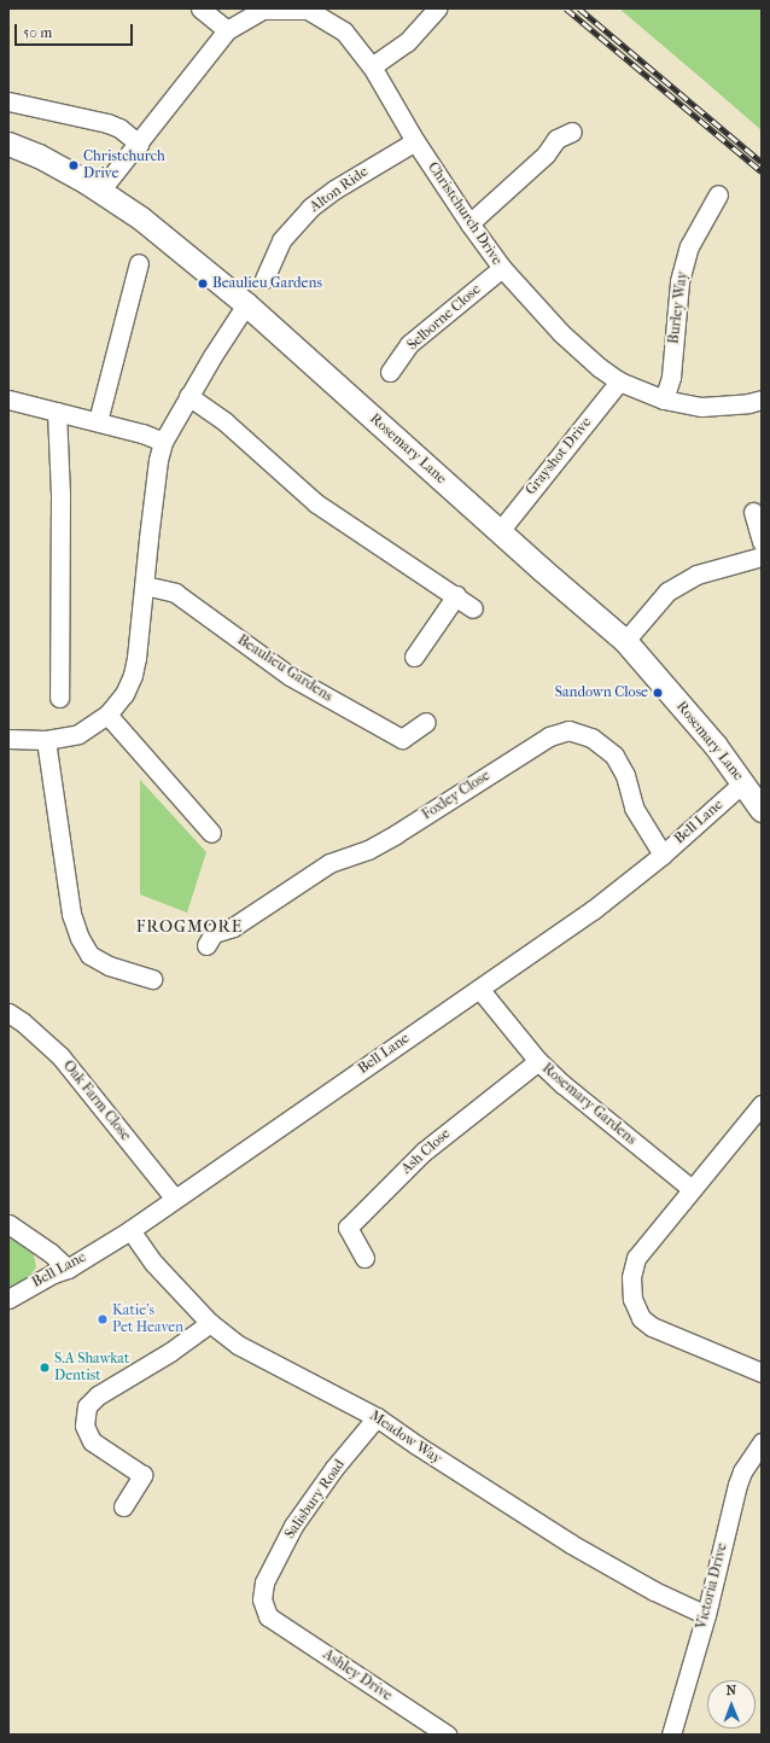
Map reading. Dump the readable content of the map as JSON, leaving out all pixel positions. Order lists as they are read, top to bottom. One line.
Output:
{"streets":{"street":["Alton Ride","Christchurch Drive","Burley Way","Selborne Close","Rosemary Lane","Grayshot Drive","Beaulieu Gardens","Foxley Close","Bell Lane","Oak Farm Close","Rosemary Gardens","Ash Close","Meadow Way","Salisbury Road","Victoria Drive","Ashley Drive"]},"crossings":[["Alton Ride","Christchurch Drive"],["Christchurch Drive","Burley Way"],["Christchurch Drive","Selborne Close"],["Christchurch Drive","Rosemary Lane"],["Christchurch Drive","Grayshot Drive"],["Rosemary Lane","Grayshot Drive"],["Rosemary Lane","Bell Lane"],["Foxley Close","Bell Lane"],["Bell Lane","Oak Farm Close"],["Bell Lane","Rosemary Gardens"],["Bell Lane","Meadow Way"],["Rosemary Gardens","Ash Close"],["Meadow Way","Salisbury Road"],["Meadow Way","Victoria Drive"],["Salisbury Road","Ashley Drive"]],"districts":["FROGMORE"],"places":["Christchurch Drive","Beaulieu Gardens","Sandown Close","Katie's Pet Heaven","S.A Shawkat Dentist"],"scale_bar":"50 m","north":"top"}
